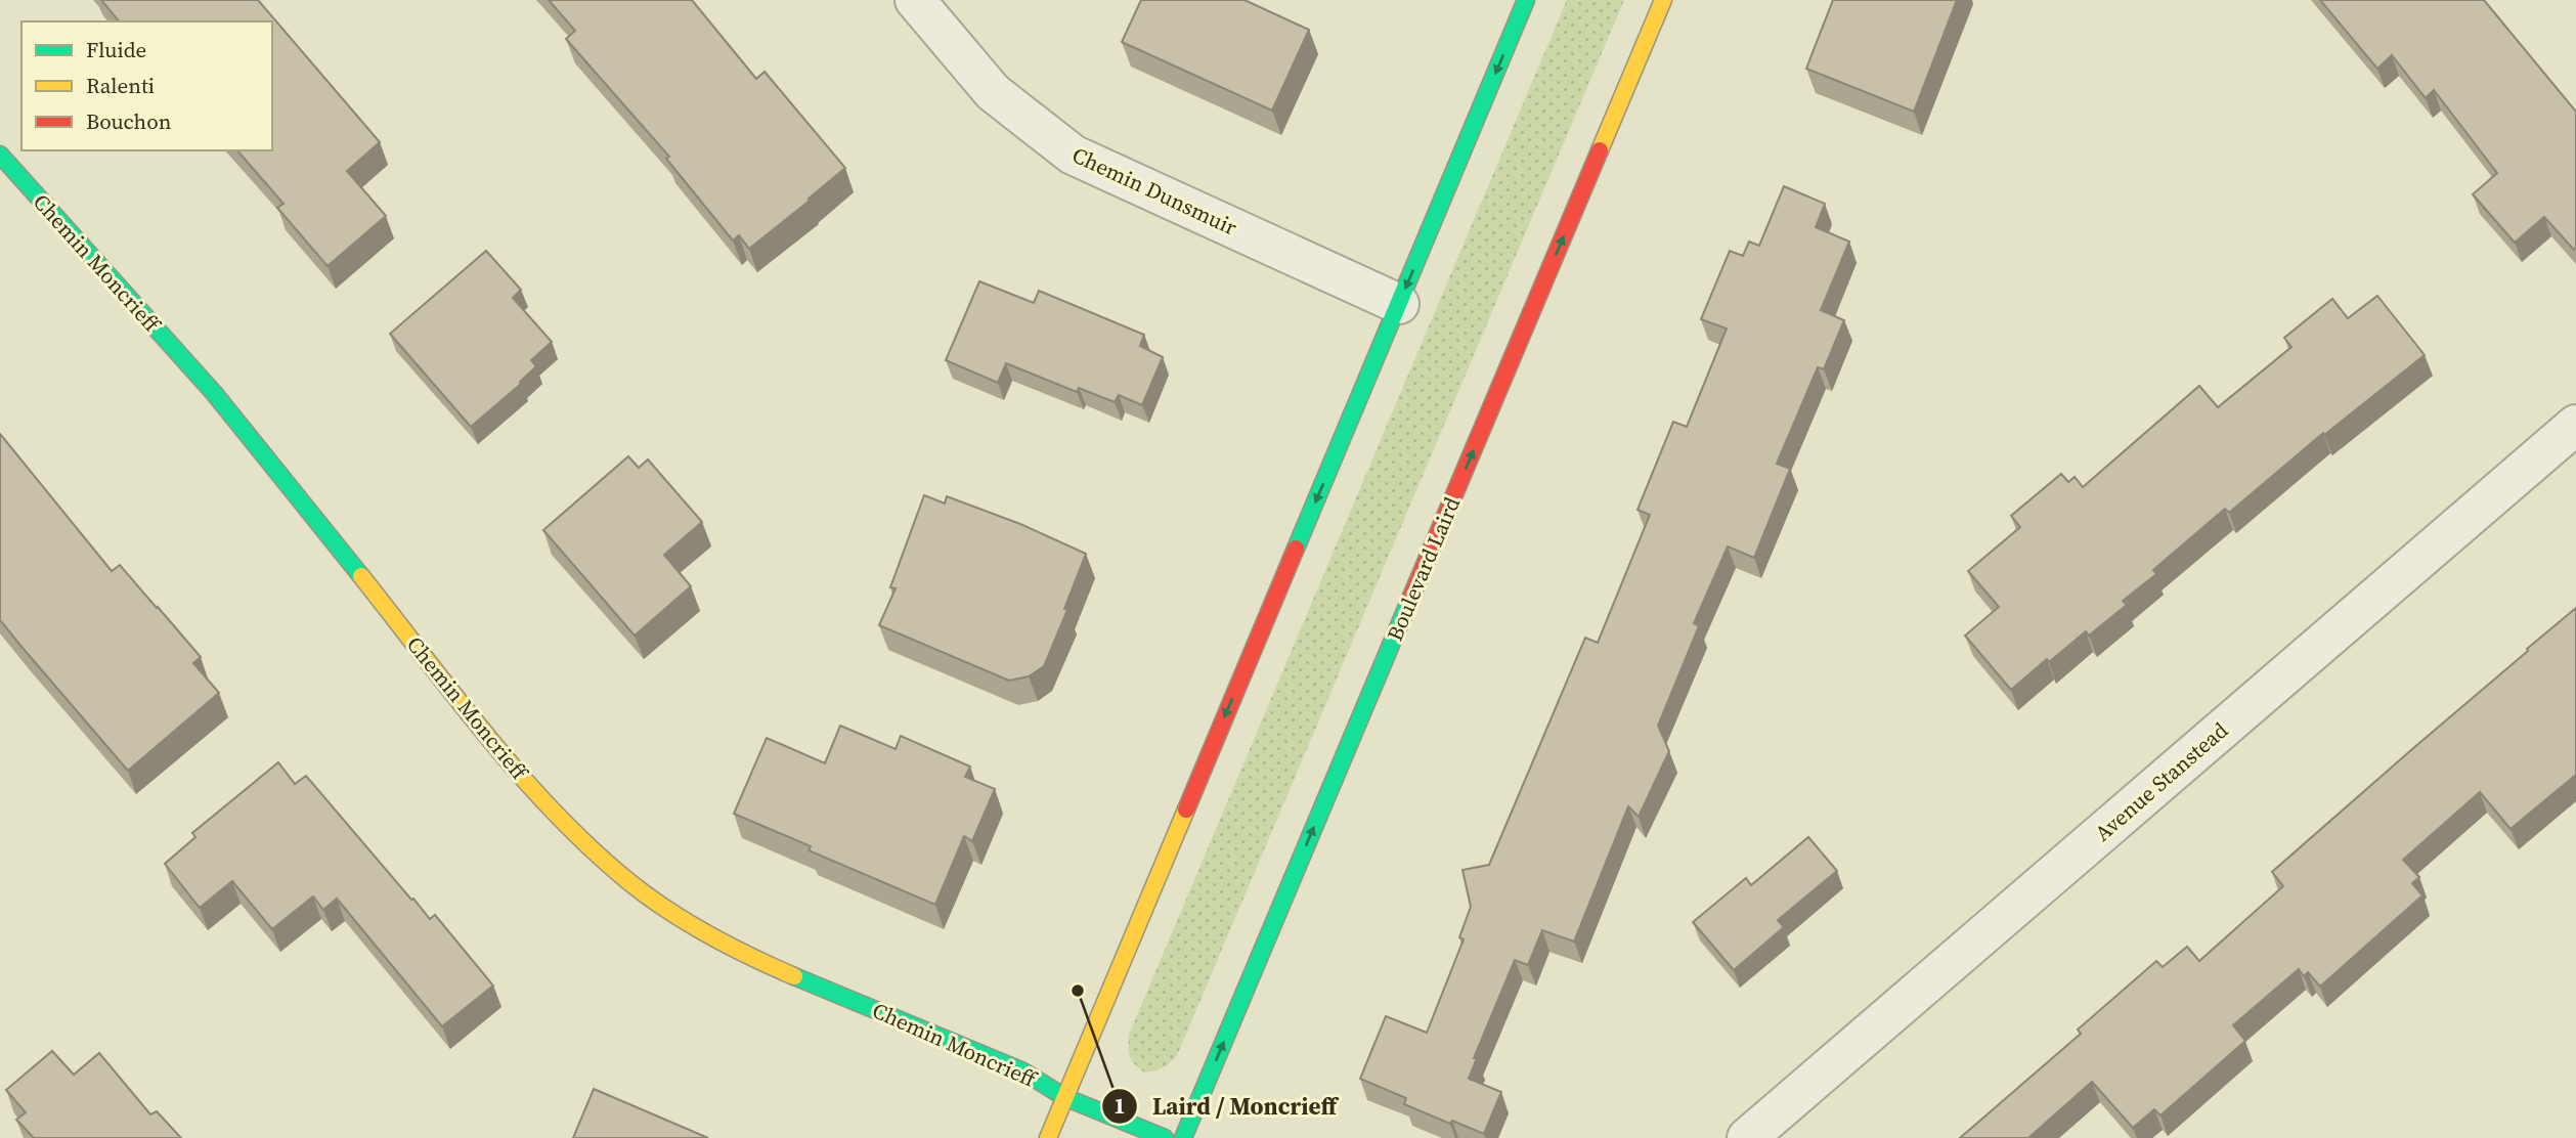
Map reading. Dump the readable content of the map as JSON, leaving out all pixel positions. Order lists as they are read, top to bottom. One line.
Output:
{"streets":{"street":["Chemin Dunsmuir","Chemin Moncrieff","Boulevard Laird","Avenue Stanstead"]},"places":["Laird / Moncrieff"],"legend":["Fluide","Ralenti","Bouchon"]}
